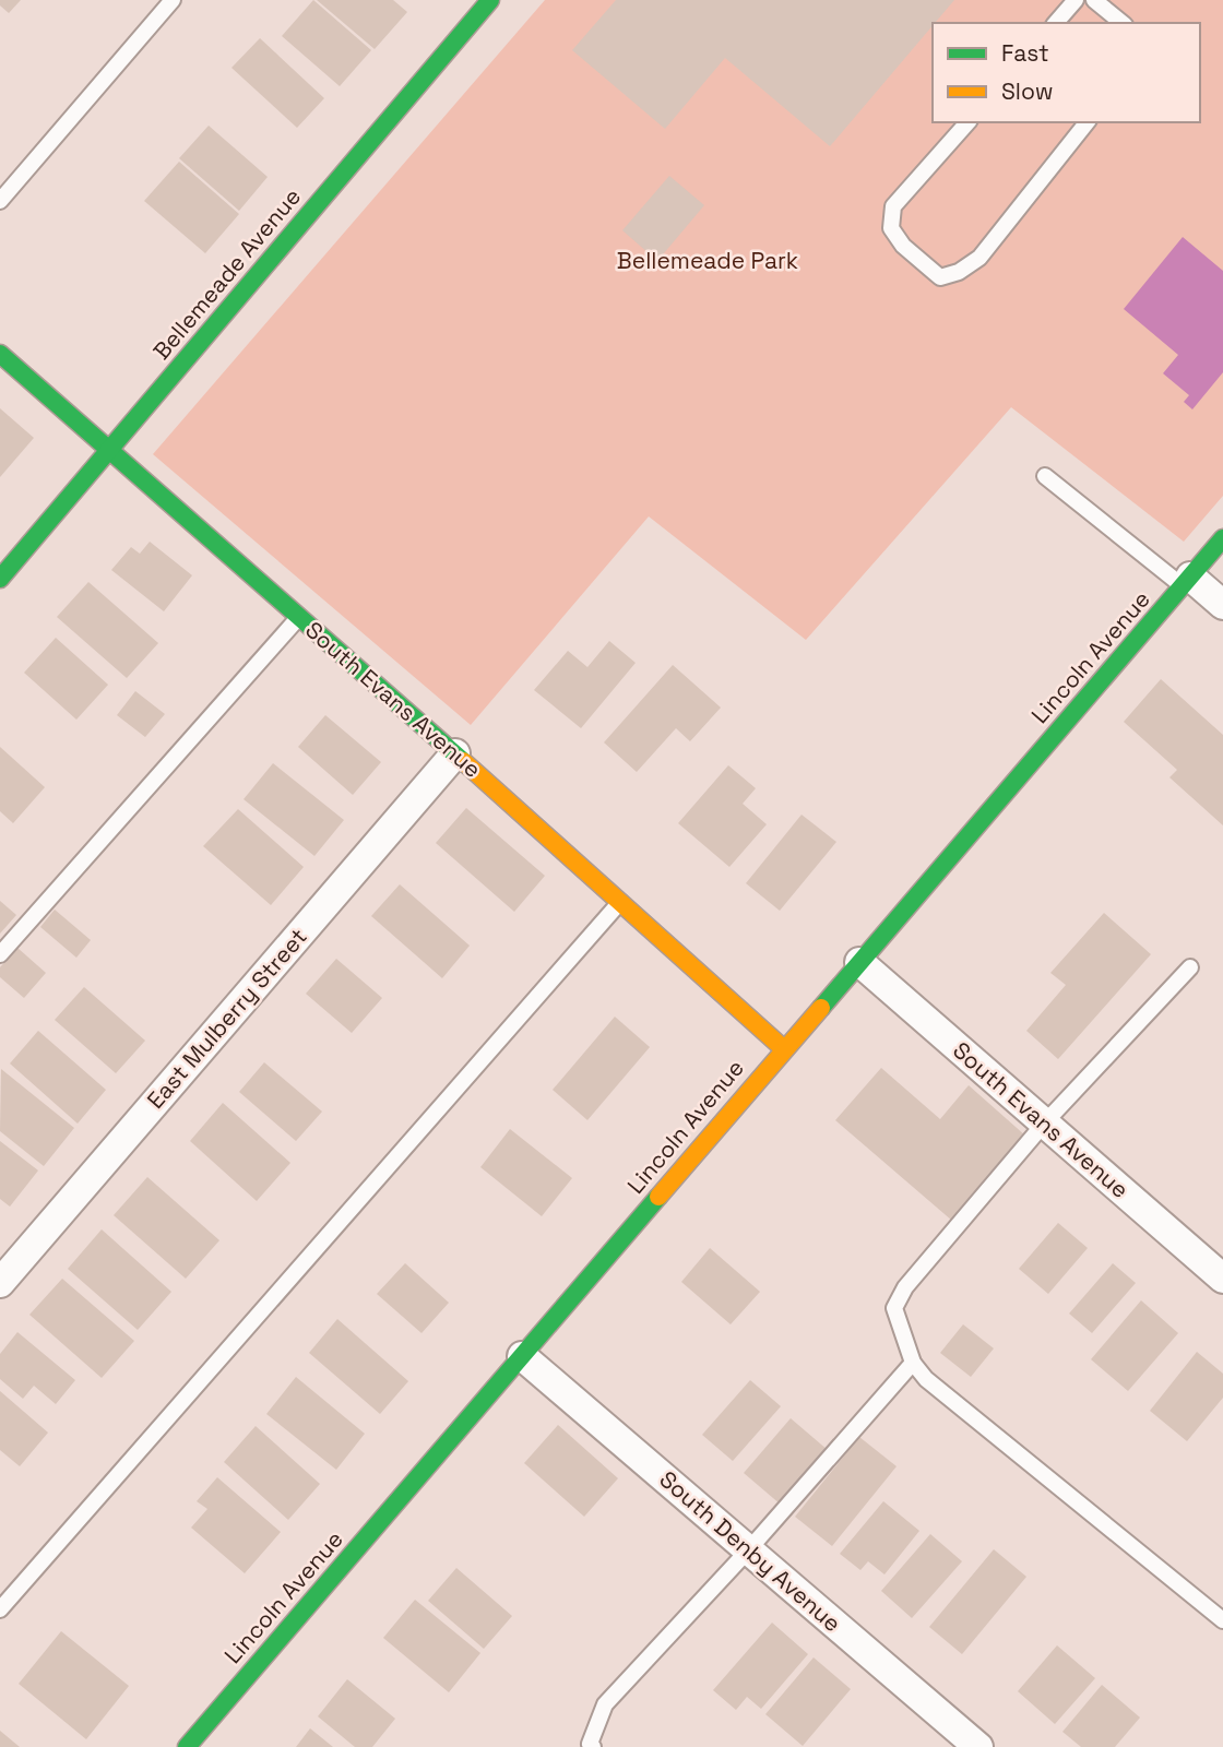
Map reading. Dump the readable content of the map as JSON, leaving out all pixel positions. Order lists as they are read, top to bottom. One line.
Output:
{"streets":{"street":["Bellemeade Avenue","Lincoln Avenue","South Evans Avenue","East Mulberry Street","South Denby Avenue"]},"crossings":[["Bellemeade Avenue","South Evans Avenue"],["Lincoln Avenue","South Evans Avenue"],["Lincoln Avenue","South Denby Avenue"],["South Evans Avenue","East Mulberry Street"]],"parks":["Bellemeade Park"],"legend":["Fast","Slow"]}
